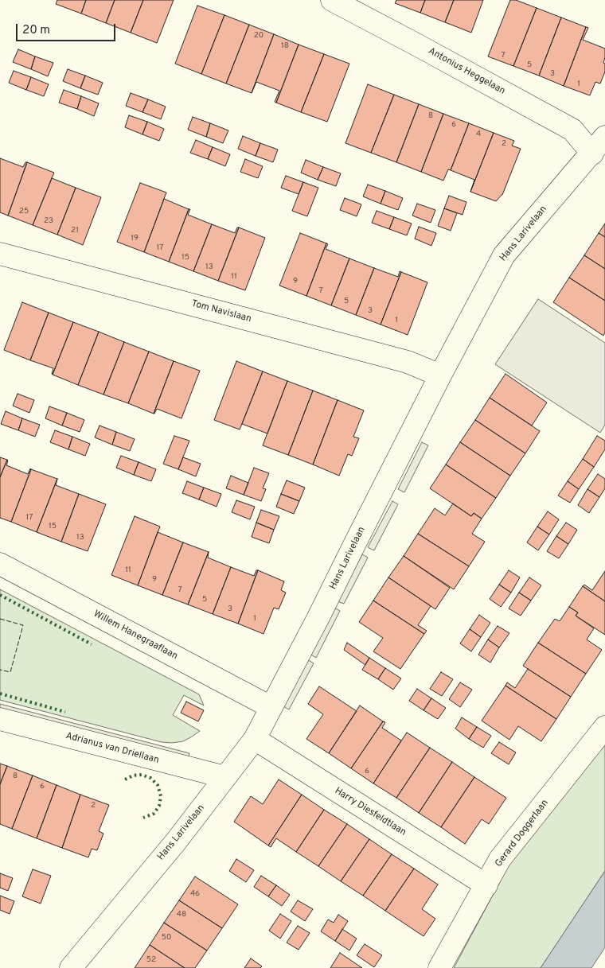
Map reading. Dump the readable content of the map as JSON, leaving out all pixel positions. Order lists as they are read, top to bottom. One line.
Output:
{"streets":{"street":["Antonius Heggelaan","Hans Larivelaan","Tom Navislaan","Willem Hanegraaflaan","Adrianus van Driellaan","Harry Diesfeldtlaan","Gerard Doggerlaan"]},"crossings":[["Antonius Heggelaan","Hans Larivelaan"],["Hans Larivelaan","Tom Navislaan"],["Hans Larivelaan","Willem Hanegraaflaan"],["Hans Larivelaan","Adrianus van Driellaan"],["Hans Larivelaan","Harry Diesfeldtlaan"],["Harry Diesfeldtlaan","Gerard Doggerlaan"]],"house_numbers":["20","18","7","5","3","1","8","6","4","2","25","23","21","19","17","15","13","11","9","7","5","3","1","17","15","13","11","9","7","5","3","1","6","8","6","2","46","48","50","52"],"scale_bar":"20 m"}
